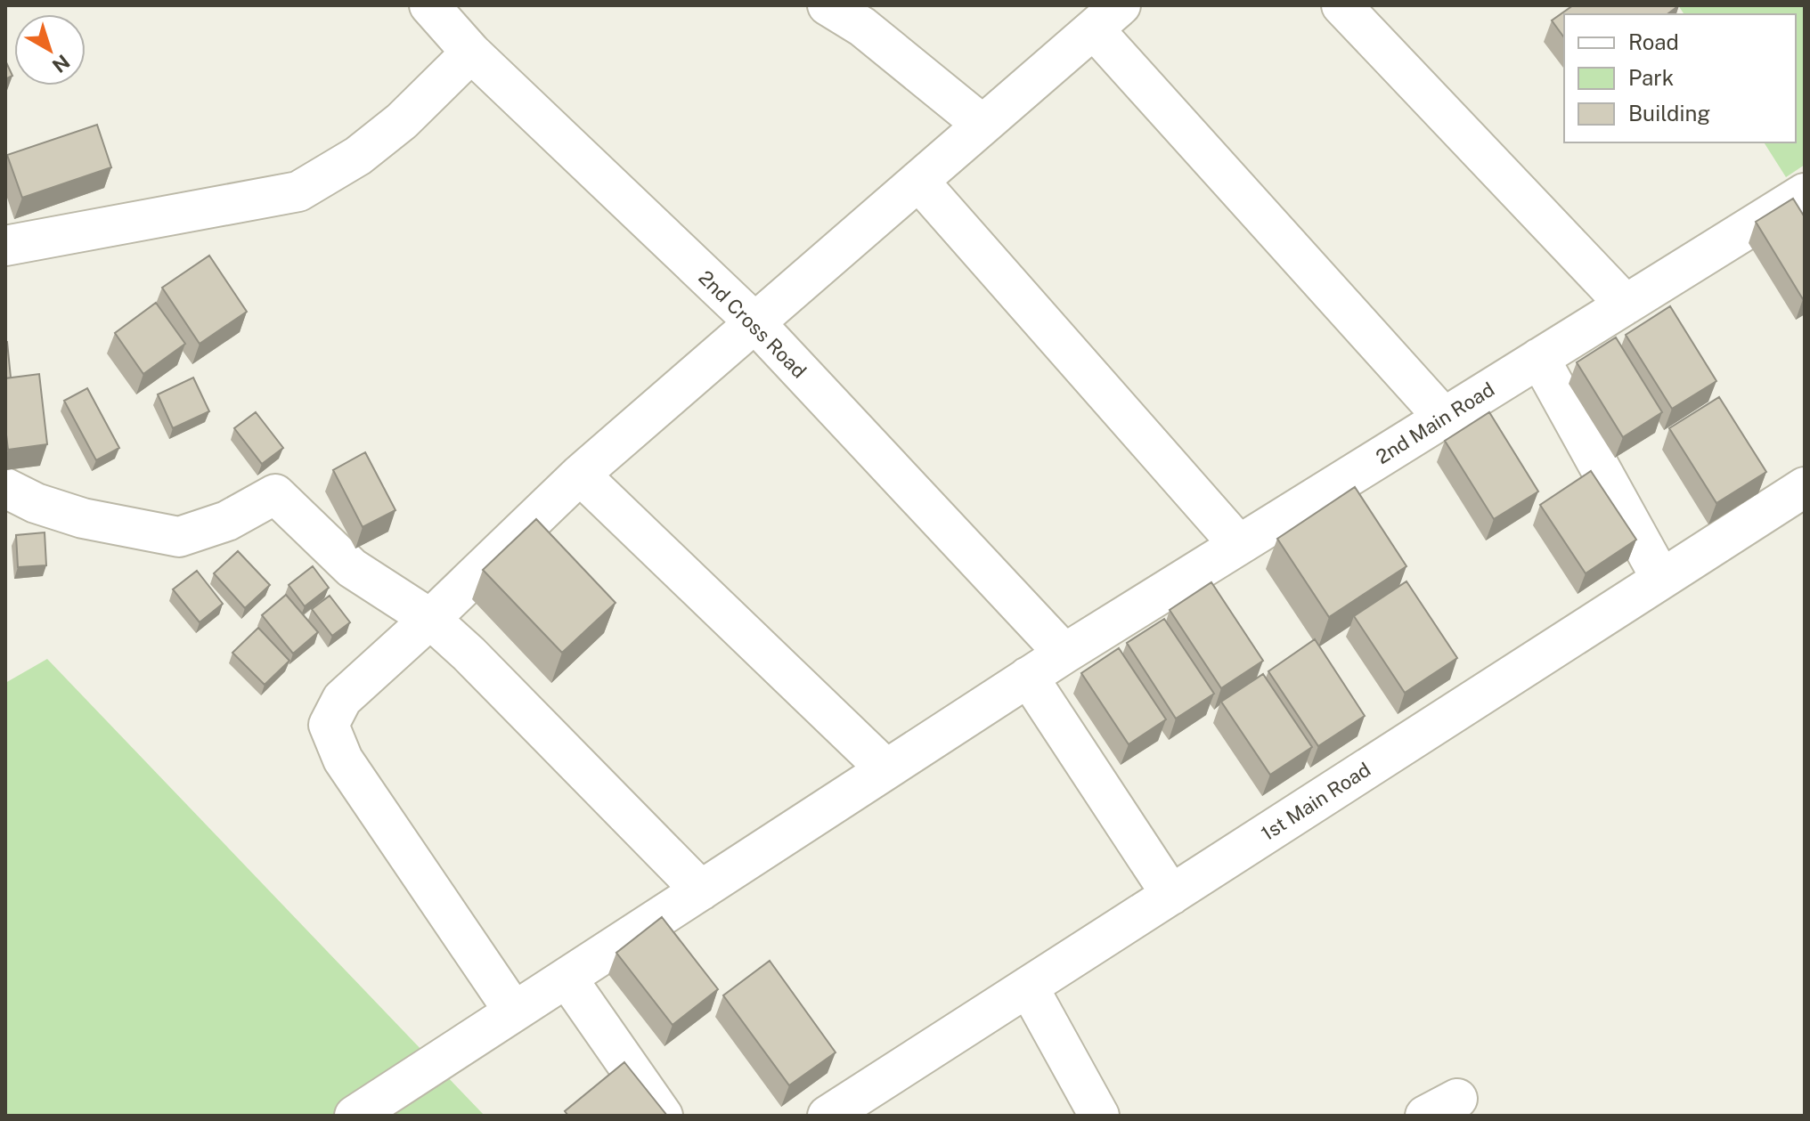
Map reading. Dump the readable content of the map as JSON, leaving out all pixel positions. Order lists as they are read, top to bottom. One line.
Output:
{"streets":{"street":["2nd Cross Road","2nd Main Road","1st Main Road"]},"crossings":[["2nd Cross Road","2nd Main Road"]],"legend":["Road","Park","Building"],"north":"bottom right"}
